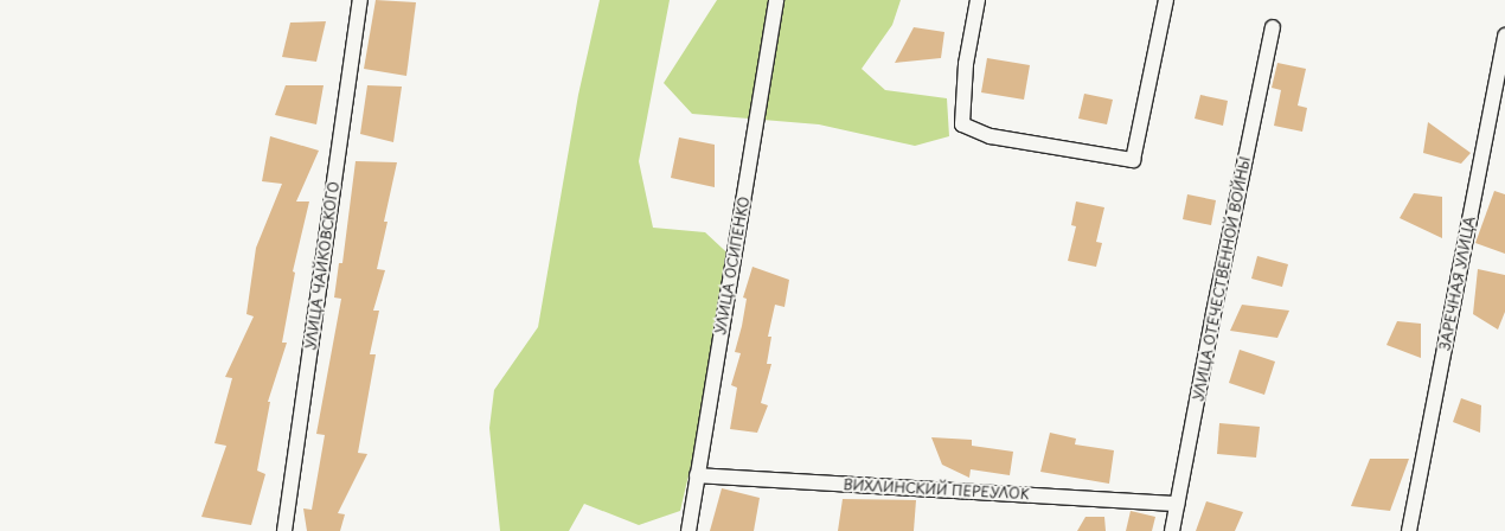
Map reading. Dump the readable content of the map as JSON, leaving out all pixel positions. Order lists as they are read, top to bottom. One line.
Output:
{"streets":{"street":["УЛИЦА ЧАЙКОВСКОГО","УЛИЦА ОСИПЕНКО","УЛИЦА ОТЕЧЕСТВЕННОЙ ВОЙНЫ","ЗАРЕЧНАЯ УЛИЦА","ВИХЛИНСКИЙ ПЕРЕУЛОК"]},"crossings":[["УЛИЦА ОСИПЕНКО","ВИХЛИНСКИЙ ПЕРЕУЛОК"],["УЛИЦА ОТЕЧЕСТВЕННОЙ ВОЙНЫ","ВИХЛИНСКИЙ ПЕРЕУЛОК"]]}
